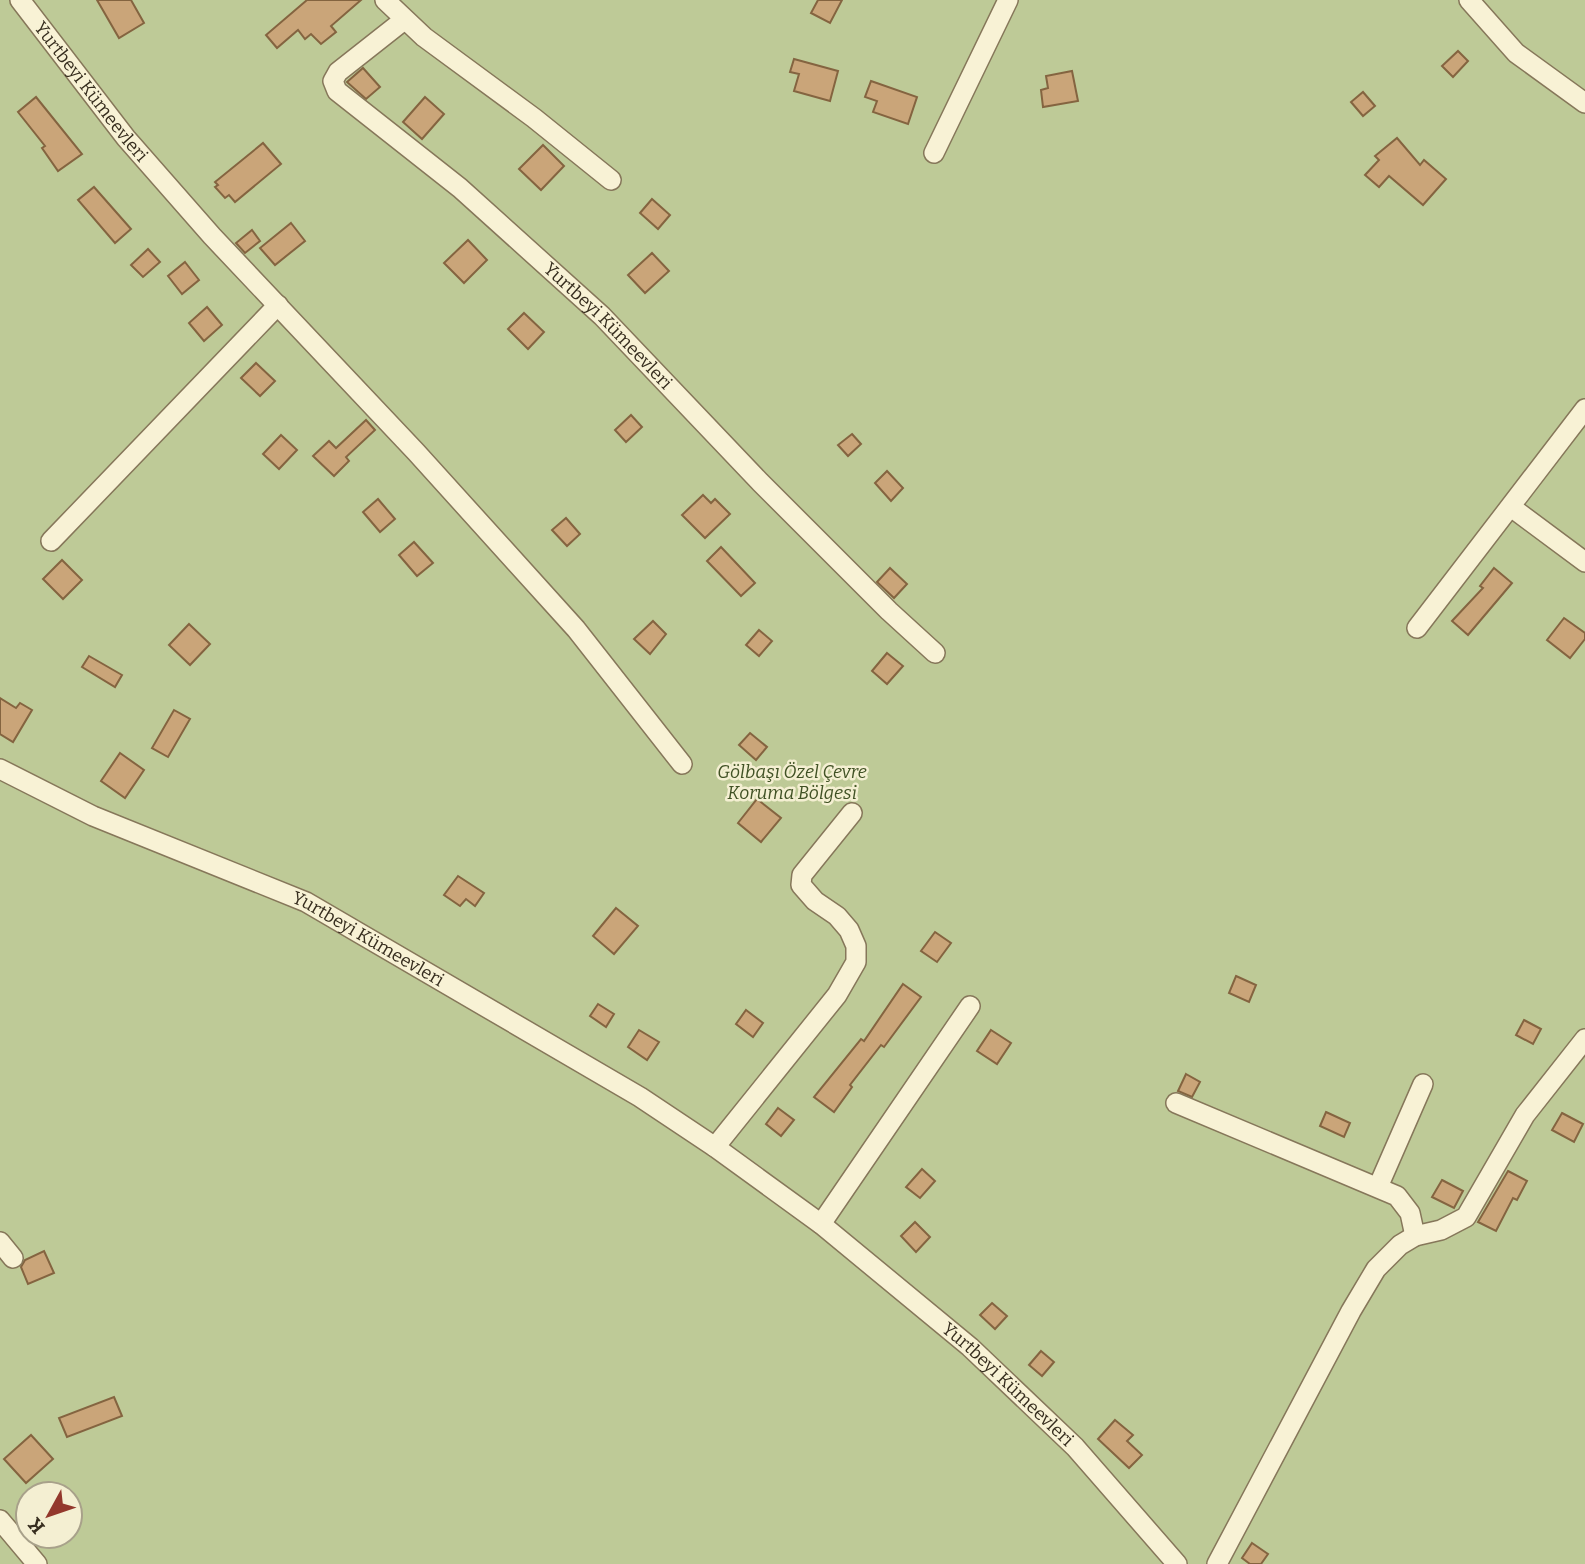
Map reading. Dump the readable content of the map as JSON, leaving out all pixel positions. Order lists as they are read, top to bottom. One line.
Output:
{"streets":{"street":["Yurtbeyi Kümeevleri"]},"parks":["Gölbaşı Özel Çevre Koruma Bölgesi"],"north":"bottom left"}
